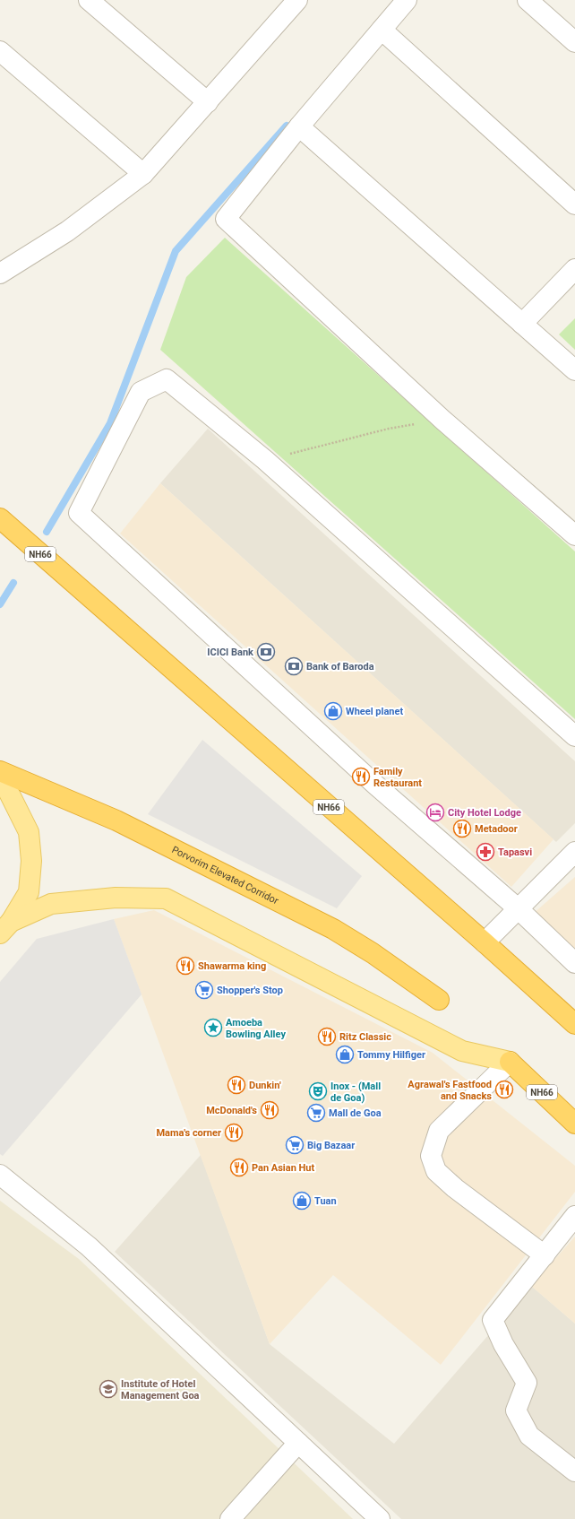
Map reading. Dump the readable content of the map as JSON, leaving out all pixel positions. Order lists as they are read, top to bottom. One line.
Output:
{"streets":{"highway":["NH66","Porvorim Elevated Corridor"]},"places":{"bank":["ICICI Bank","Bank of Baroda"],"shop":["Wheel planet","Tommy Hilfiger","Tuan"],"restaurant":["Family Restaurant","Metadoor","Shawarma king","Ritz Classic","Dunkin'","Agrawal's Fastfood and Snacks","McDonald's","Mama's corner","Pan Asian Hut"],"hotel":["City Hotel Lodge"],"pharmacy":["Tapasvi"],"supermarket":["Shopper's Stop","Mall de Goa","Big Bazaar"],"place":["Amoeba Bowling Alley"],"theatre":["Inox - (Mall de Goa)"],"school or university":["Institute of Hotel Management Goa"]}}
